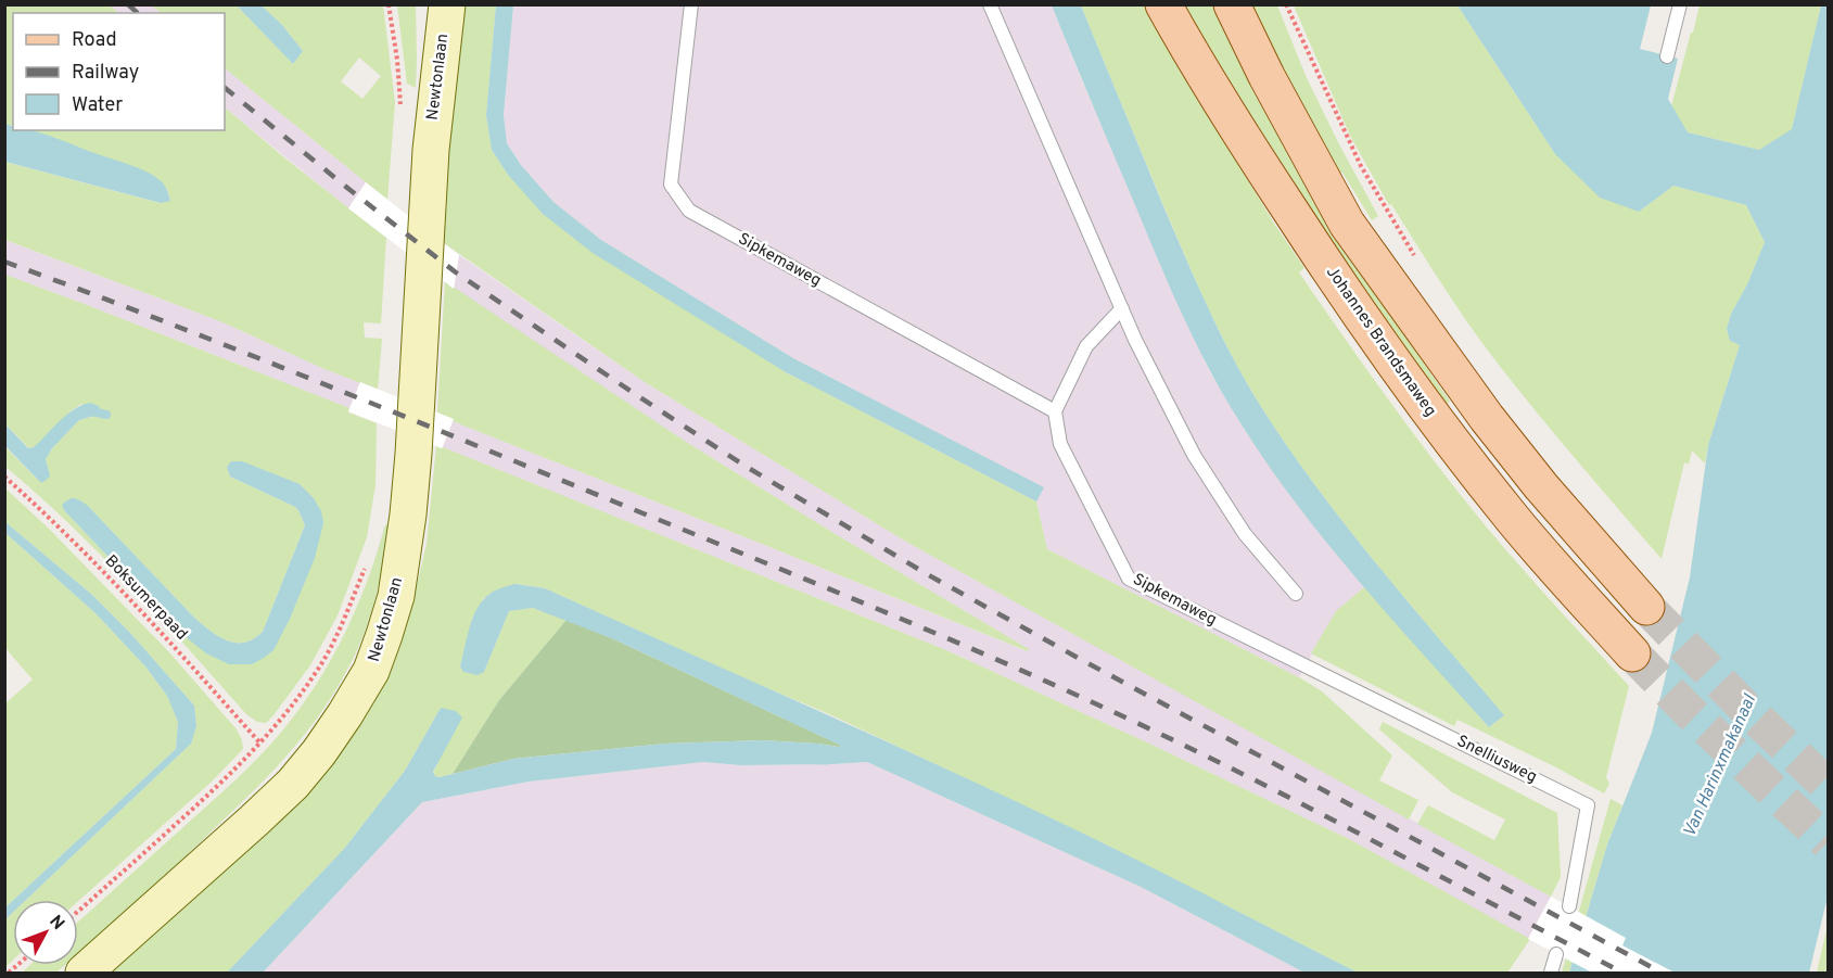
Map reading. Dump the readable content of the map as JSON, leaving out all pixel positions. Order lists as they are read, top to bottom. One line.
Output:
{"streets":{"main road":["Johannes Brandsmaweg"],"street":["Newtonlaan"],"lane":["Sipkemaweg","Snelliusweg"],"path":["Boksumerpaad"]},"crossings":[["Sipkemaweg","Snelliusweg"]],"water":["Van Harinxmakanaal"],"legend":["Road","Railway","Water"],"north":"top right"}
